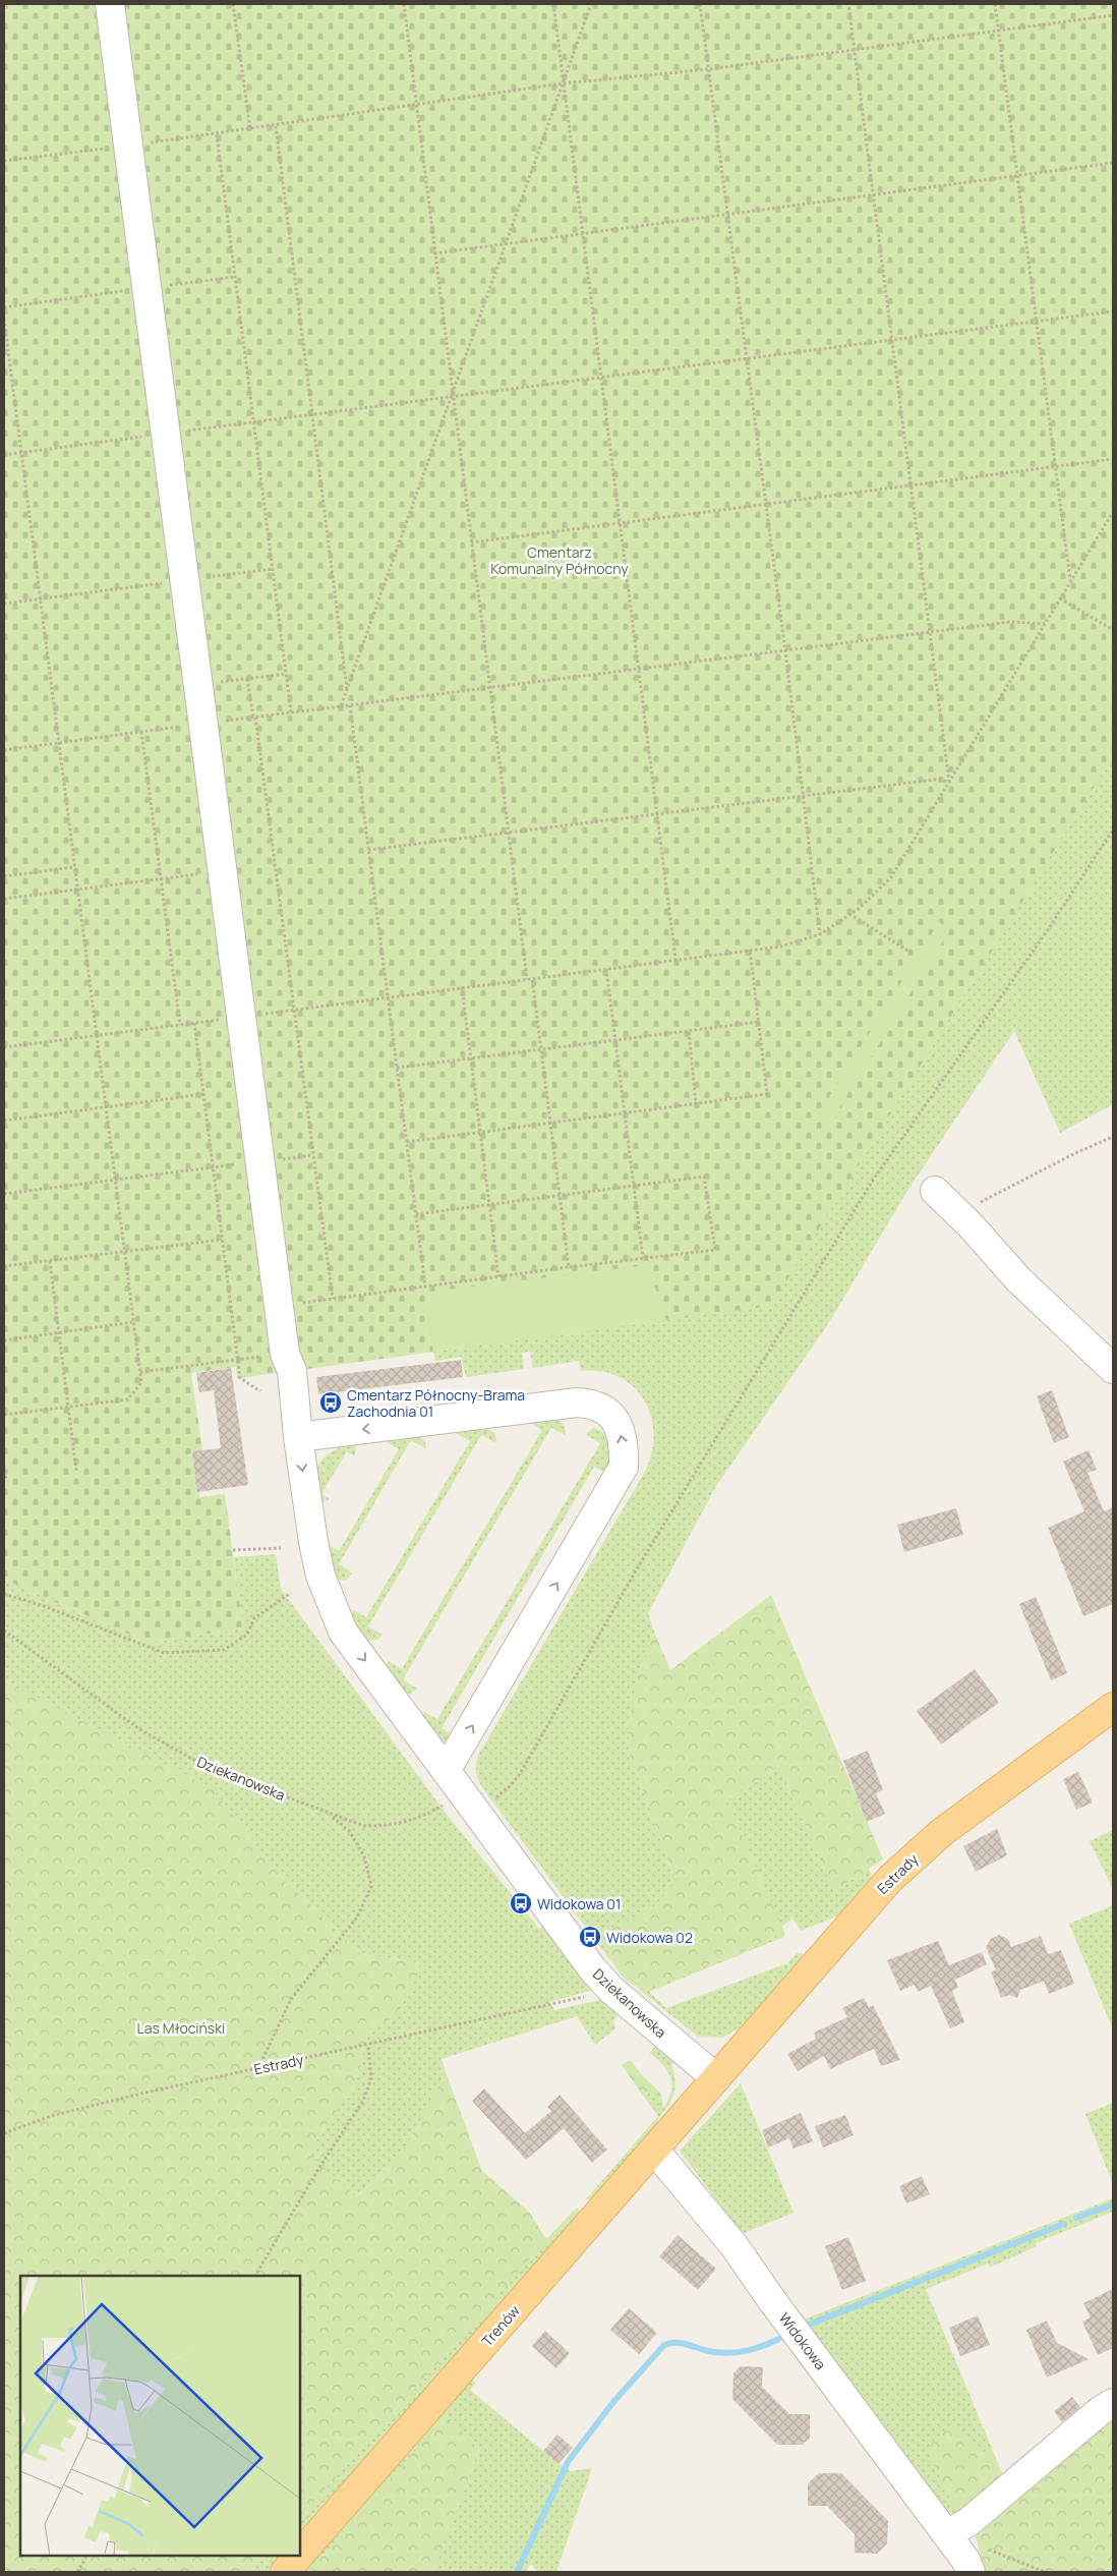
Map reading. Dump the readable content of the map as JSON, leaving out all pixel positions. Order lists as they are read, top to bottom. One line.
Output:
{"streets":{"main road":["Estrady","Trenów"],"street":["Dziekanowska","Widokowa"]},"crossings":[["Dziekanowska","Estrady"],["Dziekanowska","Trenów"],["Estrady","Trenów"],["Trenów","Widokowa"]],"parks":["Cmentarz Komunalny Północny","Las Młociński"],"places":{"bus stop":["Cmentarz Północny-Brama Zachodnia 01","Widokowa 01","Widokowa 02"]}}
